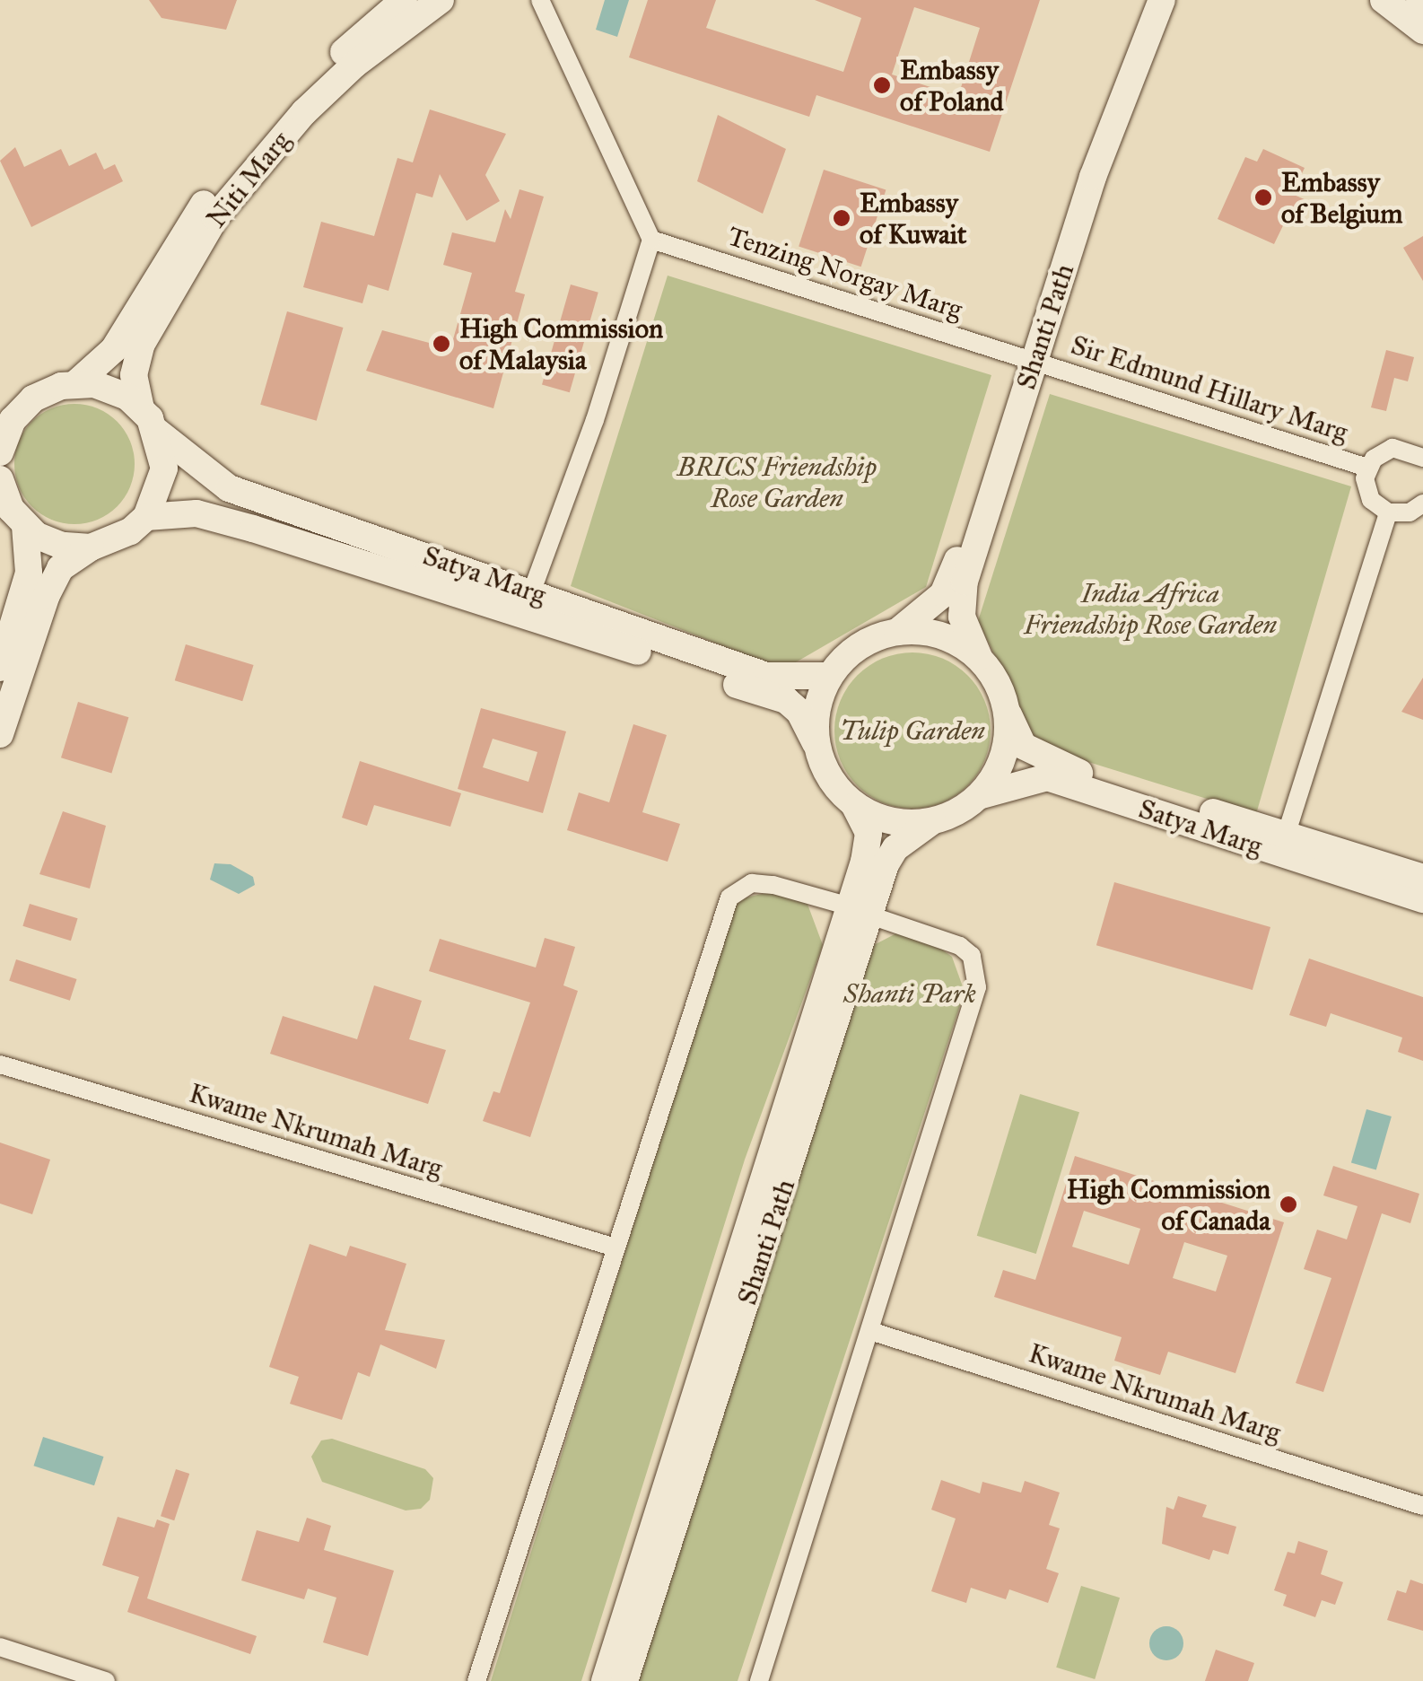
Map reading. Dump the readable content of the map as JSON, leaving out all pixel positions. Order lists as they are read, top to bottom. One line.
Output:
{"streets":{"main road":["Niti Marg","Shanti Path","Satya Marg"],"street":["Tenzing Norgay Marg","Sir Edmund Hillary Marg","Kwame Nkrumah Marg"]},"crossings":[["Niti Marg","Satya Marg"],["Tenzing Norgay Marg","Shanti Path"],["Tenzing Norgay Marg","Sir Edmund Hillary Marg"],["Shanti Path","Sir Edmund Hillary Marg"],["Shanti Path","Satya Marg"]],"parks":["BRICS Friendship Rose Garden","India Africa Friendship Rose Garden","Tulip Garden","Shanti Park"],"places":["Embassy of Poland","Embassy of Belgium","Embassy of Kuwait","High Commission of Malaysia","High Commission of Canada"]}
